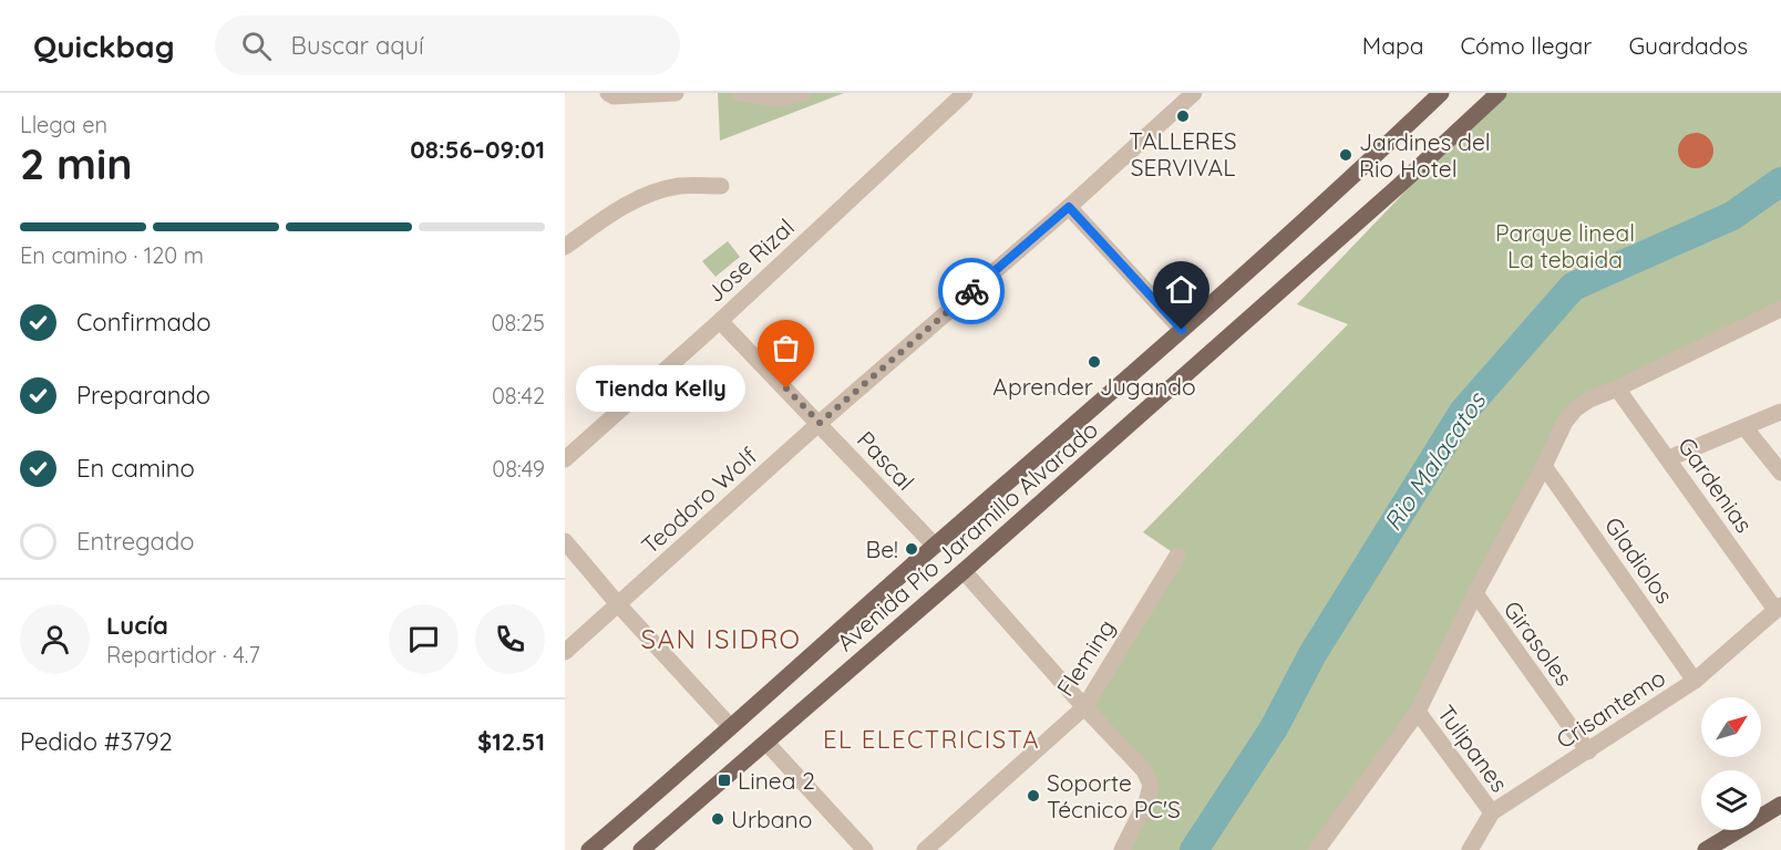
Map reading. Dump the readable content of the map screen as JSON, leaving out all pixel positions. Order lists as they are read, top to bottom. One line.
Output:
{"streets":{"main road":["Avenida Pío Jaramillo Alvarado"],"street":["Jose Rizal","Pascal","Gardenias","Teodoro Wolf","Gladiolos","Girasoles","Fleming","Crisantemo","Tulipanes"]},"crossings":[["Jose Rizal","Pascal"],["Pascal","Teodoro Wolf"],["Pascal","Avenida Pío Jaramillo Alvarado"],["Gardenias","Crisantemo"],["Gladiolos","Crisantemo"],["Girasoles","Crisantemo"],["Crisantemo","Tulipanes"]],"districts":["SAN ISIDRO","EL ELECTRICISTA"],"water":["Rio Malacatos"],"parks":["Parque lineal La tebaida"],"places":{"other":["TALLERES SERVIVAL","Jardines del Rio Hotel","Aprender Jugando","Tienda Kelly","Be!","Soporte Técnico PC'S","Urbano"],"transit":["Linea 2"]},"north":"top right","page":{"header":"Quickbag","search":"Buscar aquí","nav":["Mapa","Cómo llegar","Guardados"],"heading":["2 min","Llega en","08:56–09:01"],"panel":["Lucía","Repartidor · 4.7","Pedido #3792","$12.51"],"bar":"En camino · 120 m","list":[["Confirmado","08:25"],["Preparando","08:42"],["En camino","08:49"],"Entregado"],"bubble":"Tienda Kelly"}}
